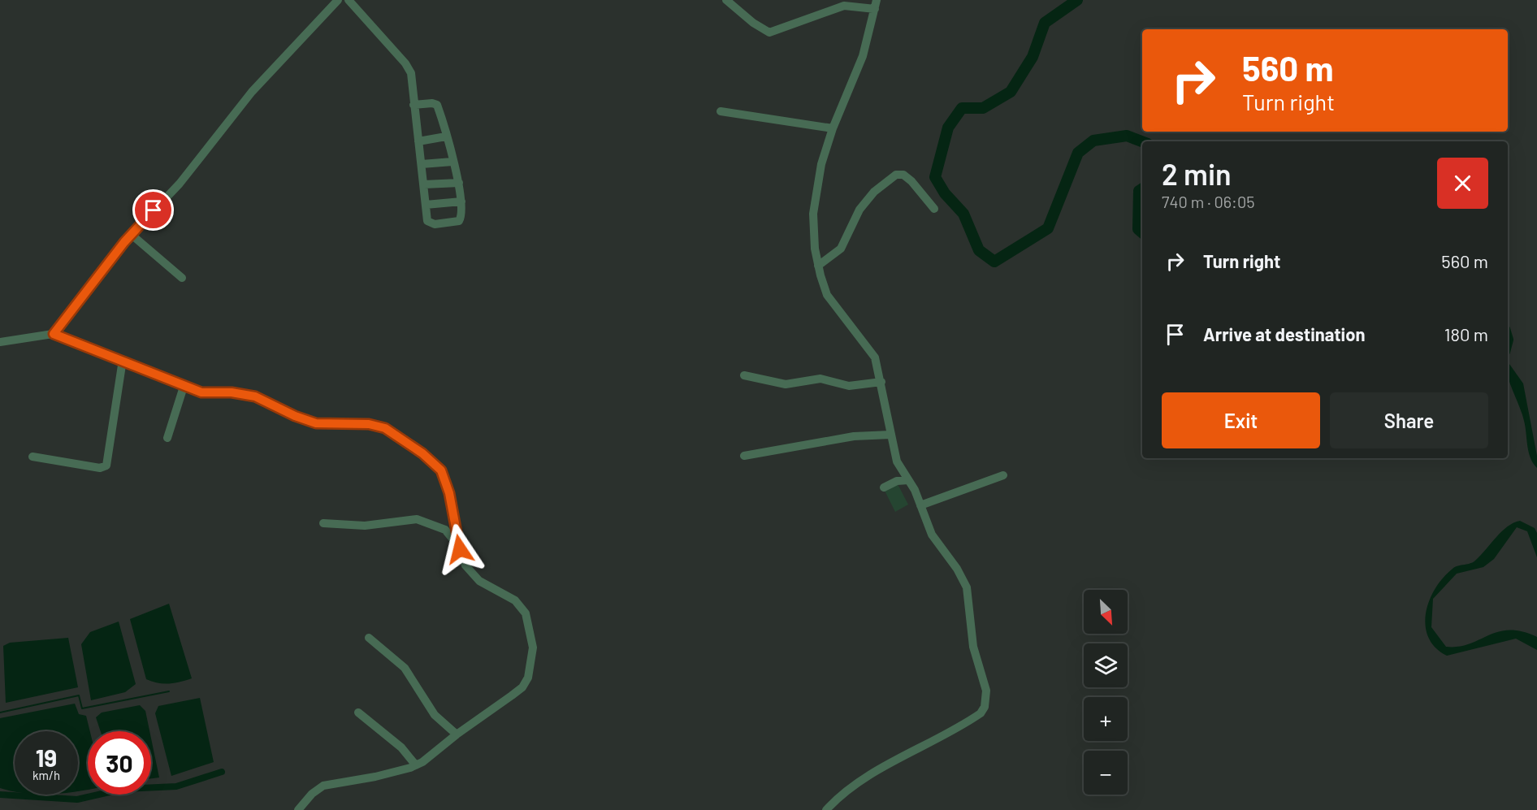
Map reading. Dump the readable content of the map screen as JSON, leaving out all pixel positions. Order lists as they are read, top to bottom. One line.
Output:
{"north":"bottom right","page":{"turn":["560 m","Turn right"],"heading":["2 min","740 m · 06:05"],"list":[{"name":"Turn right","value":"560 m"},{"name":"Arrive at destination","value":"180 m"}],"buttons":["Exit","Share"],"map_buttons":["+","−"],"speed":"19 km/h","limit":"30"}}
